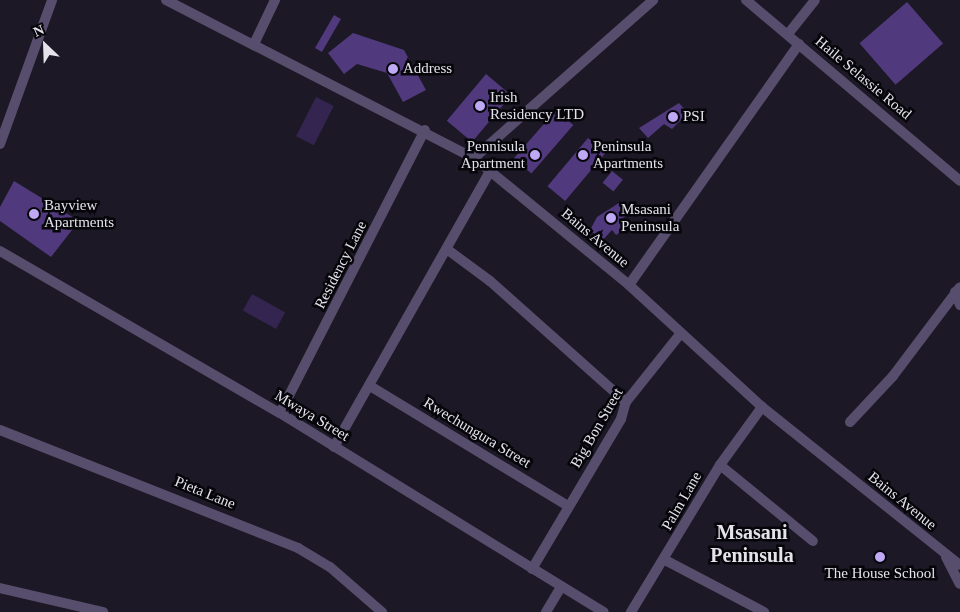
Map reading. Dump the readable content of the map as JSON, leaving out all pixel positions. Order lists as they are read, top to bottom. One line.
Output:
{"streets":{"street":["Haile Selassie Road","Bains Avenue","Residency Lane","Mwaya Street","Big Bon Street","Rwechungura Street","Pieta Lane","Palm Lane"]},"crossings":[["Bains Avenue","Residency Lane"],["Bains Avenue","Big Bon Street"],["Bains Avenue","Palm Lane"],["Residency Lane","Mwaya Street"],["Mwaya Street","Big Bon Street"],["Big Bon Street","Rwechungura Street"]],"districts":["Msasani Peninsula"],"places":["Address","Irish Residency LTD","PSI","Pennisula Apartment","Peninsula Apartments","Bayview Apartments","Msasani Peninsula","The House School"],"north":"top left"}
